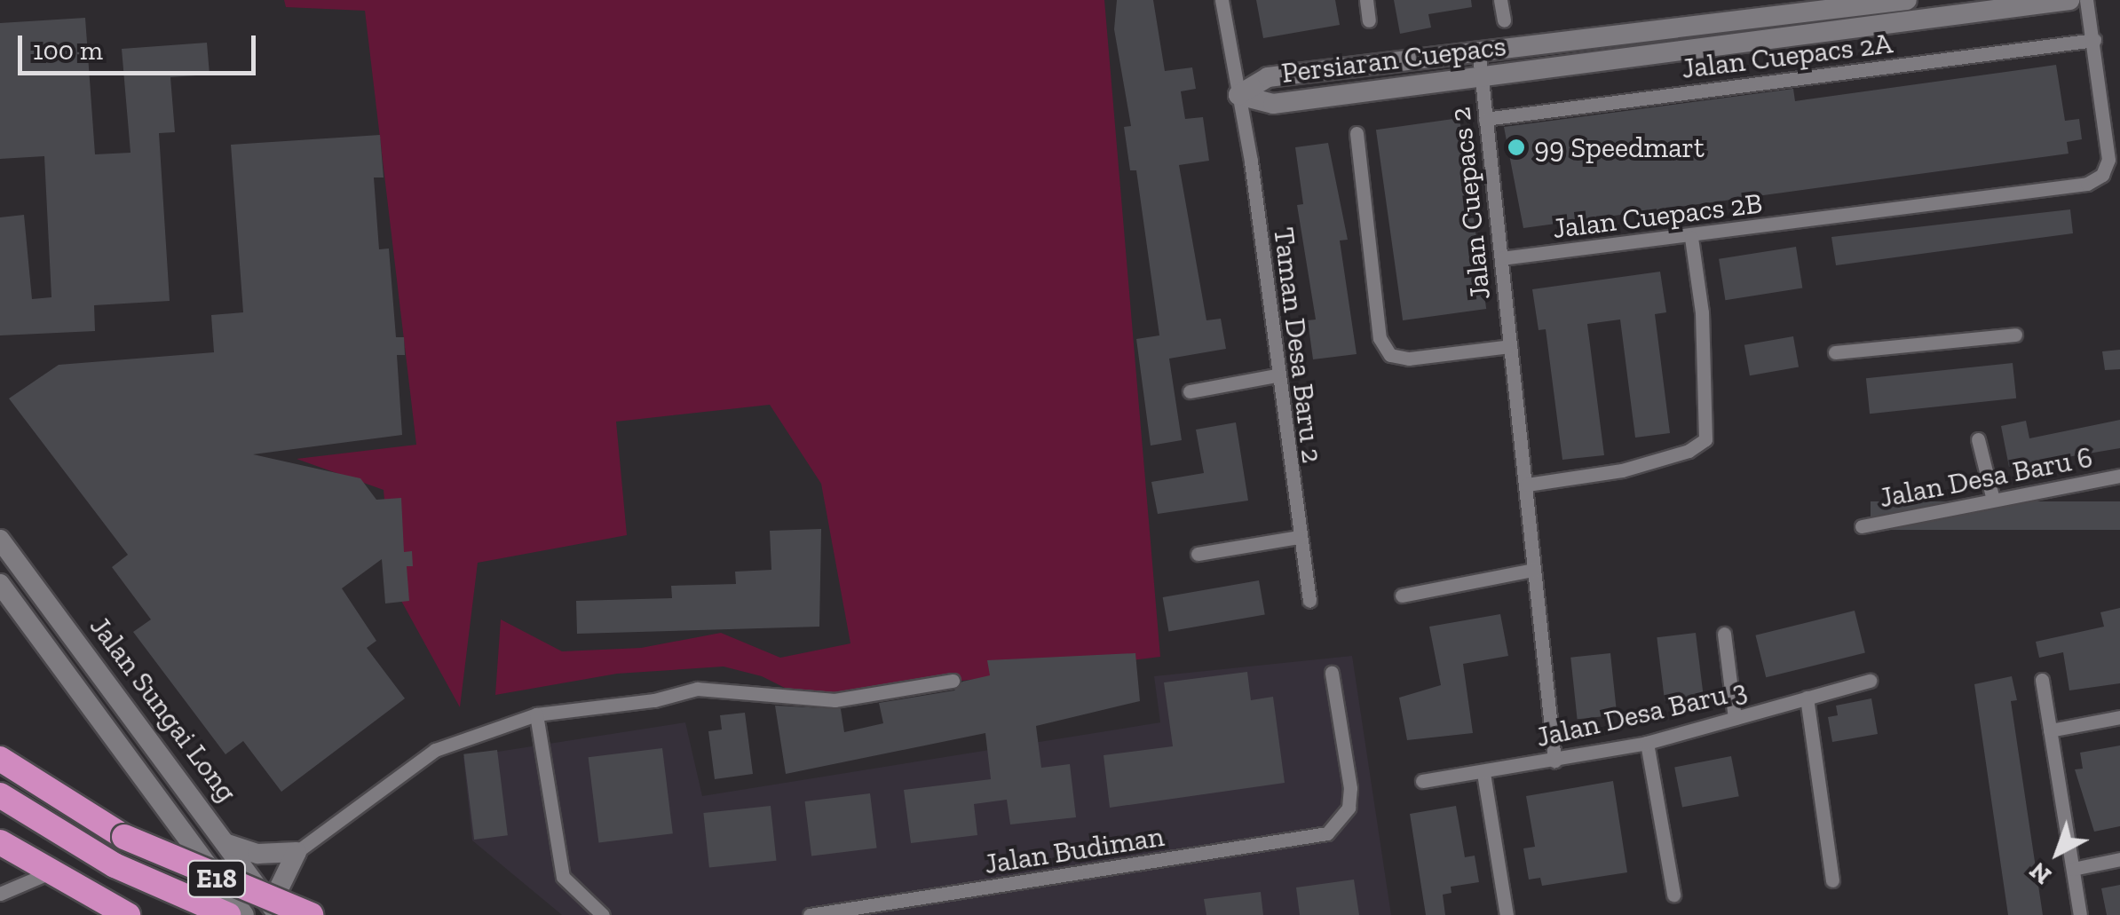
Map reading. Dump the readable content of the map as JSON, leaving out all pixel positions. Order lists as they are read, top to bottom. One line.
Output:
{"streets":{"highway":["E18"],"street":["Jalan Cuepacs 2A","Persiaran Cuepacs","Jalan Cuepacs 2","Jalan Cuepacs 2B","Taman Desa Baru 2","Jalan Desa Baru 6","Jalan Sungai Long","Jalan Desa Baru 3","Jalan Budiman"]},"crossings":[["Jalan Cuepacs 2A","Jalan Cuepacs 2"],["Jalan Cuepacs 2A","Jalan Cuepacs 2B"],["Persiaran Cuepacs","Jalan Cuepacs 2"],["Persiaran Cuepacs","Taman Desa Baru 2"],["Jalan Cuepacs 2","Jalan Cuepacs 2B"],["Jalan Cuepacs 2","Jalan Desa Baru 3"]],"places":["99 Speedmart"],"scale_bar":"100 m","north":"bottom left"}
